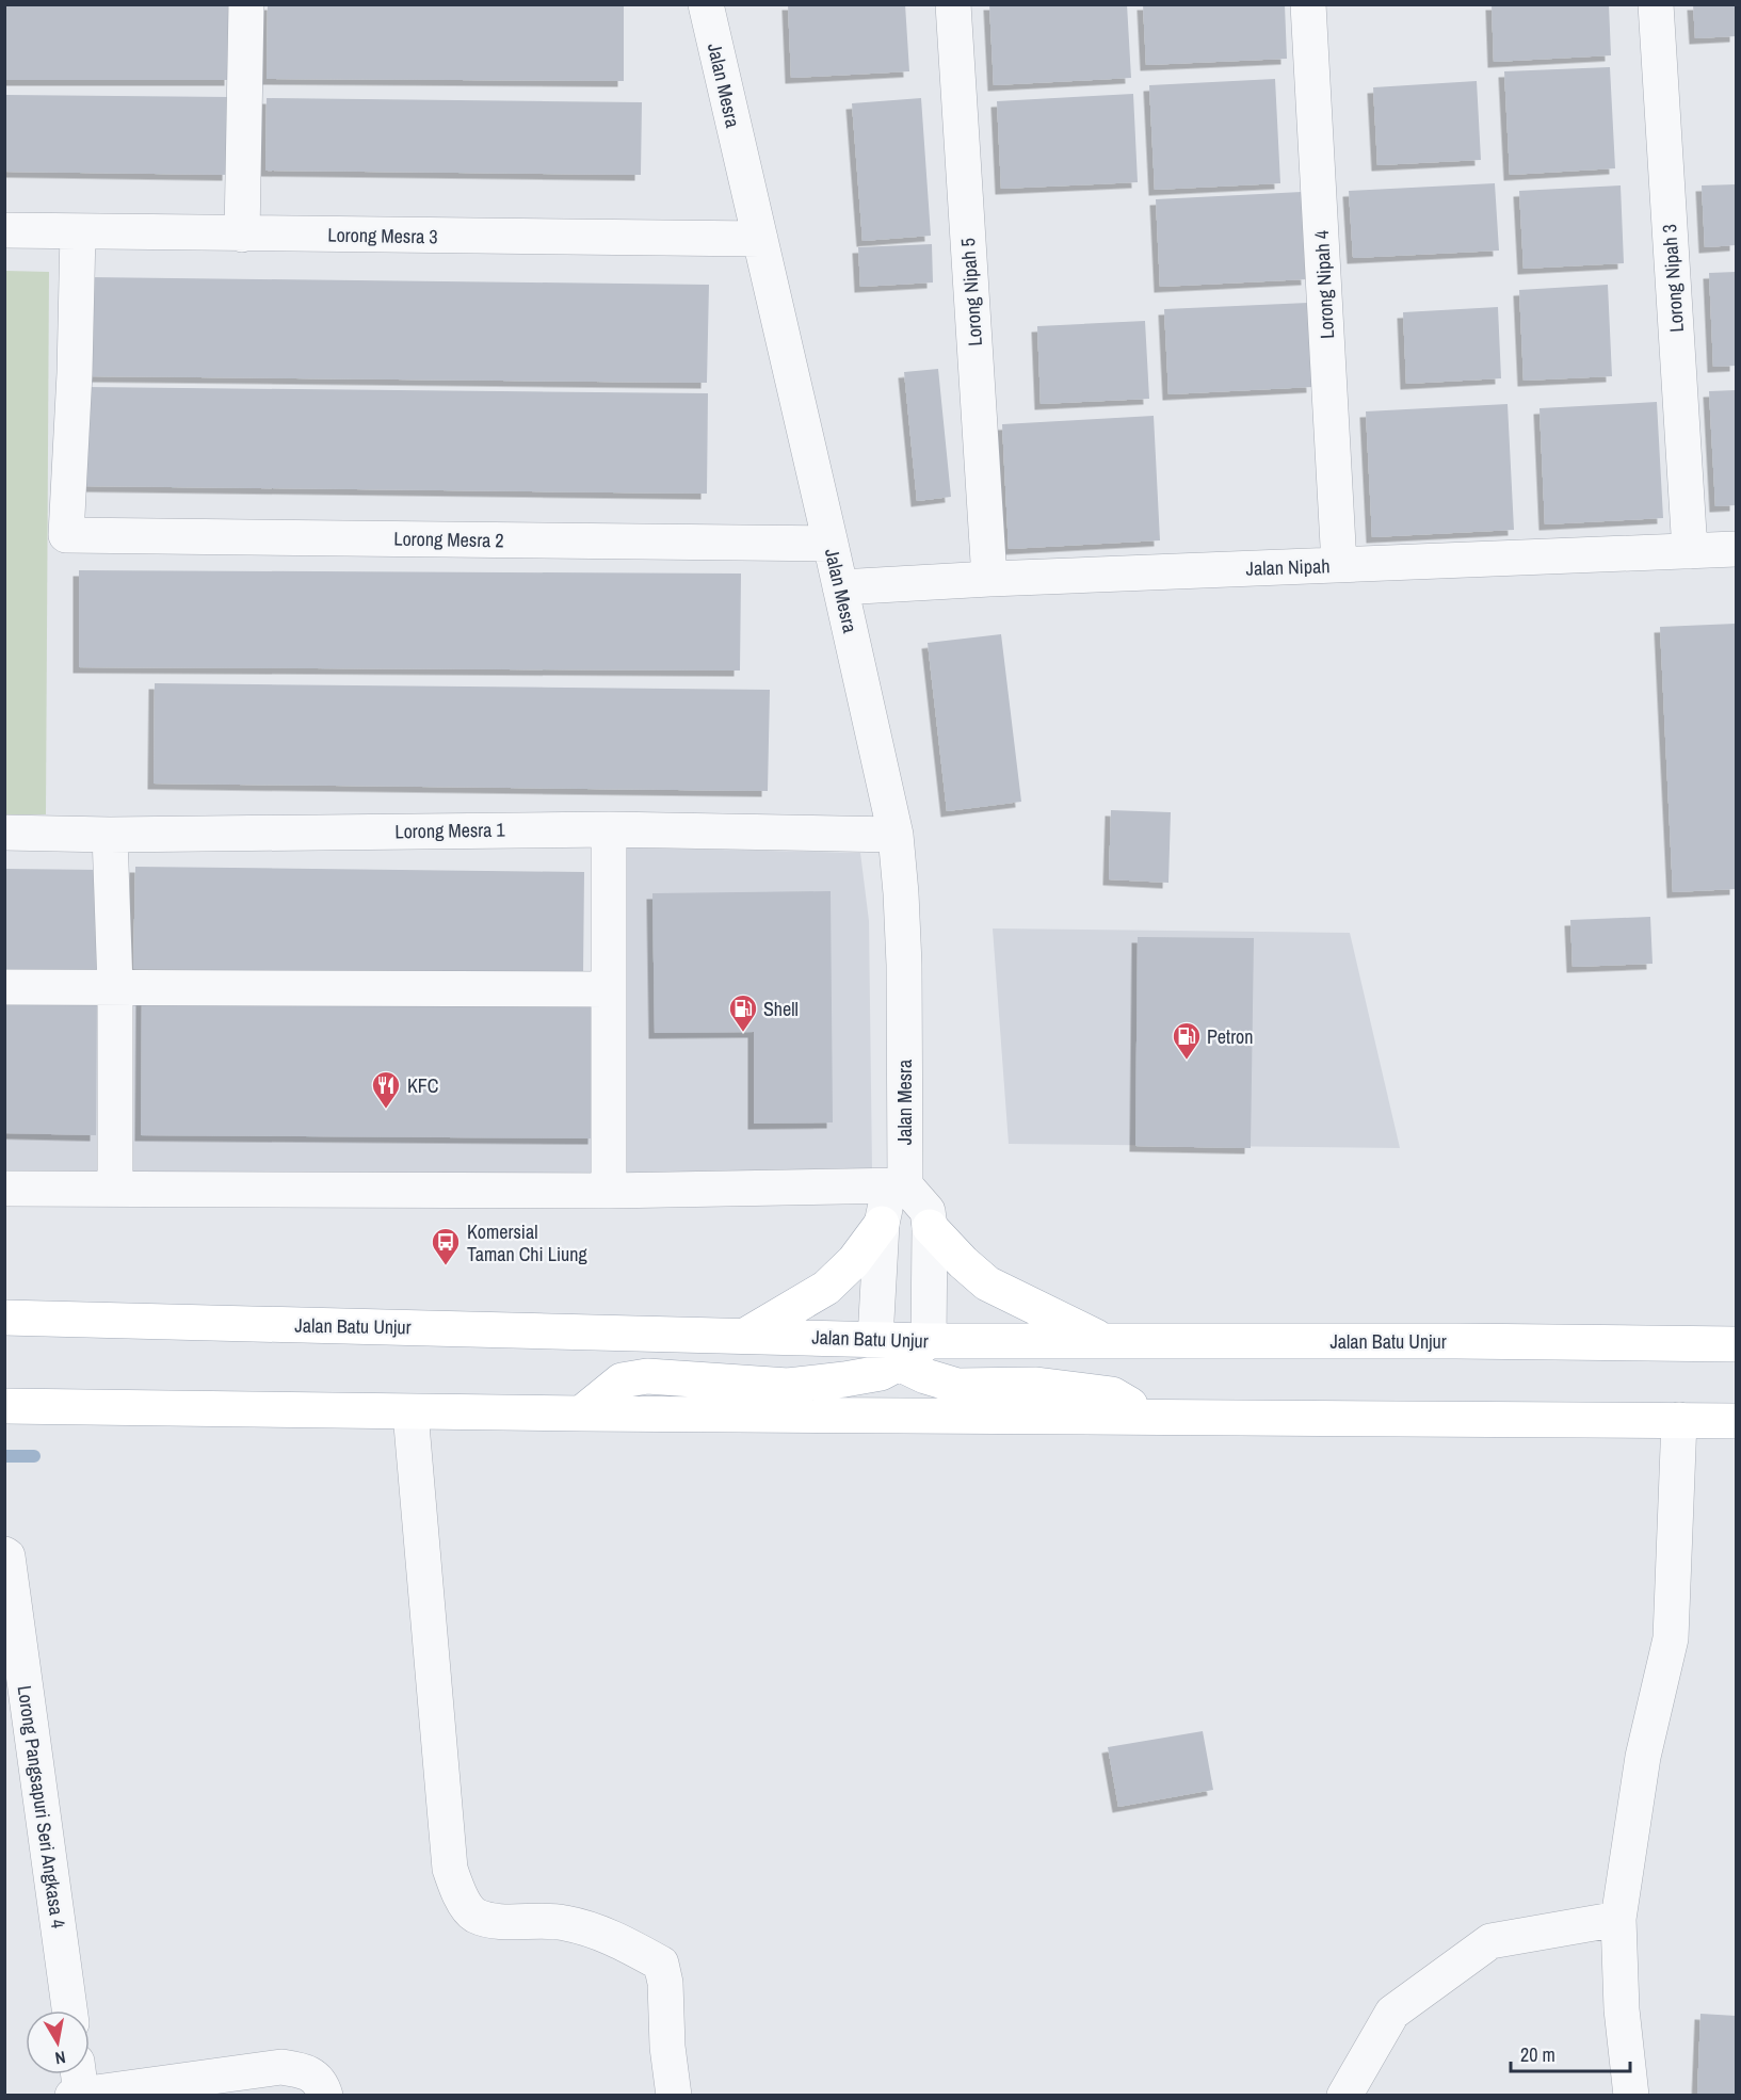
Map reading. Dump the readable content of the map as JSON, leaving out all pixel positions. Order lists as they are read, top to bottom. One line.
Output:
{"streets":{"main road":["Jalan Batu Unjur"],"street":["Jalan Mesra","Lorong Mesra 3","Lorong Nipah 3","Lorong Nipah 4","Lorong Nipah 5","Lorong Mesra 2","Jalan Nipah","Lorong Mesra 1","Lorong Pangsapuri Seri Angkasa 4"]},"crossings":[["Jalan Mesra","Lorong Mesra 3"],["Jalan Mesra","Lorong Mesra 2"],["Jalan Mesra","Jalan Nipah"],["Jalan Mesra","Lorong Mesra 1"],["Lorong Mesra 3","Lorong Mesra 2"],["Lorong Nipah 3","Jalan Nipah"],["Lorong Nipah 4","Jalan Nipah"],["Lorong Nipah 5","Jalan Nipah"]],"places":{"fuel station":["Shell","Petron"],"restaurant":["KFC"],"bus stop":["Komersial Taman Chi Liung"]},"scale_bar":"20 m","north":"bottom"}
